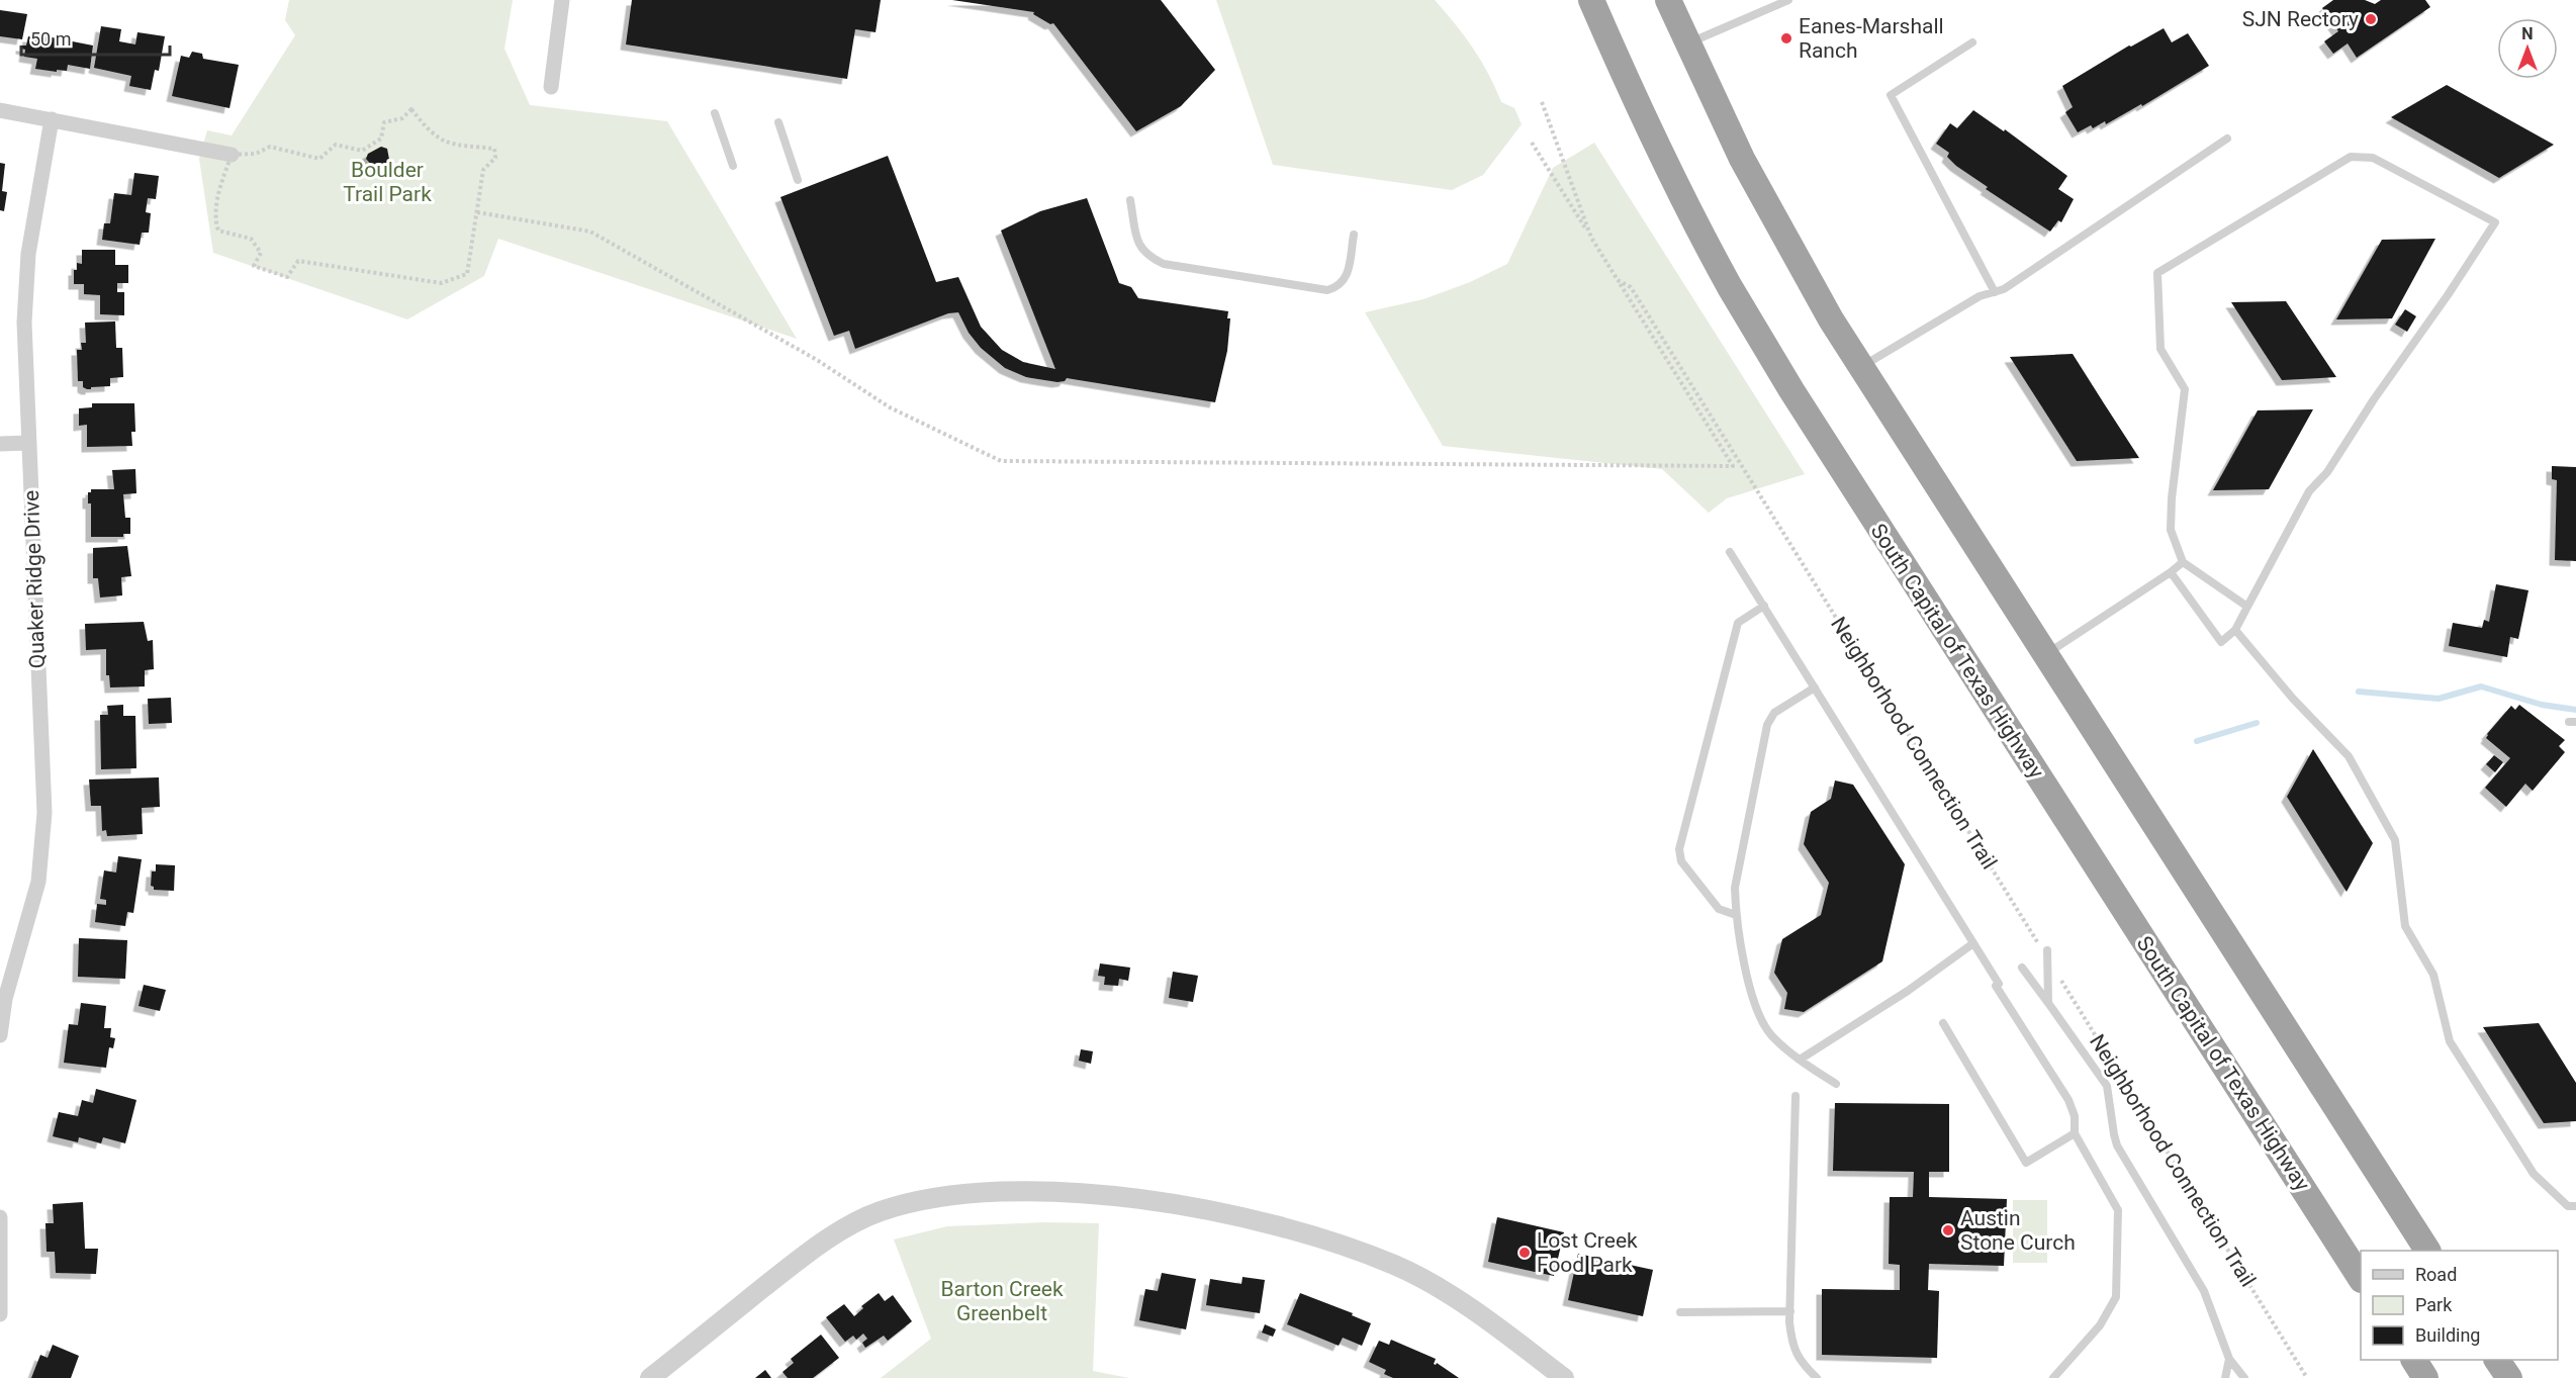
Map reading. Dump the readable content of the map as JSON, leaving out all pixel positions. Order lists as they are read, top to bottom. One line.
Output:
{"streets":{"highway":["South Capital of Texas Highway"],"street":["Quaker Ridge Drive"],"path":["Neighborhood Connection Trail"]},"parks":["Boulder Trail Park","Barton Creek Greenbelt"],"places":["SJN Rectory","Eanes-Marshall Ranch","Austin Stone Curch","Lost Creek Food Park"],"legend":["Road","Park","Building"],"scale_bar":"50 m","north":"top"}
